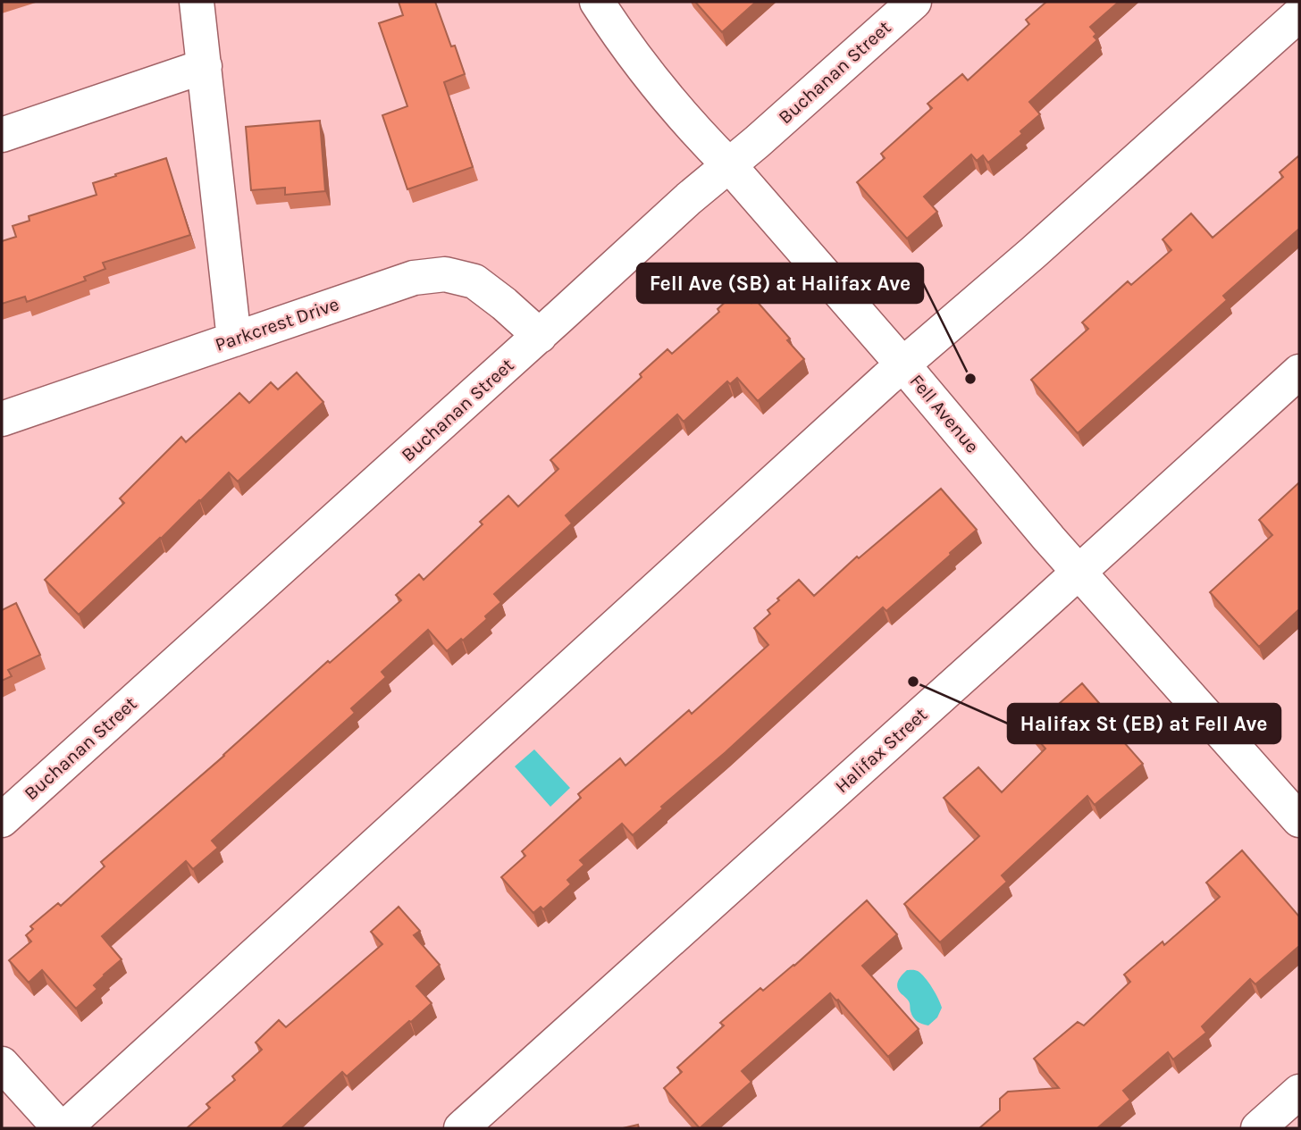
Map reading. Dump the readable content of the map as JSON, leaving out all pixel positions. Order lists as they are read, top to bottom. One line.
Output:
{"streets":{"street":["Buchanan Street","Parkcrest Drive","Fell Avenue","Halifax Street"]},"crossings":[["Buchanan Street","Parkcrest Drive"],["Buchanan Street","Fell Avenue"],["Fell Avenue","Halifax Street"]],"places":["Fell Ave (SB) at Halifax Ave","Halifax St (EB) at Fell Ave"]}
